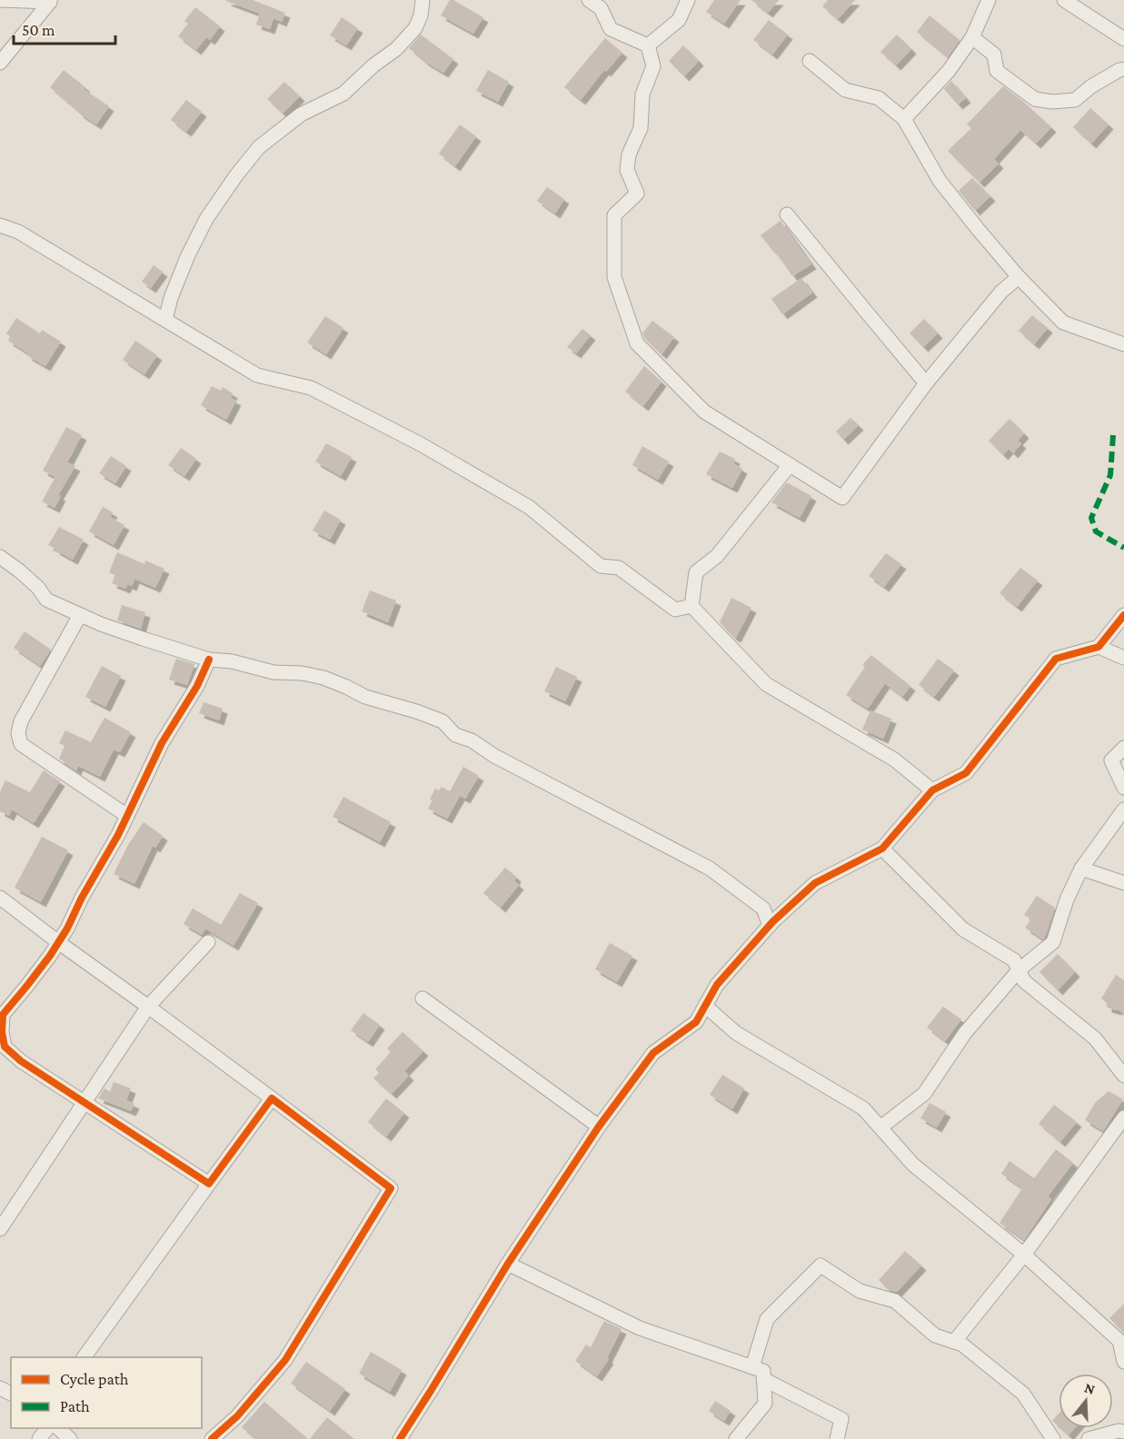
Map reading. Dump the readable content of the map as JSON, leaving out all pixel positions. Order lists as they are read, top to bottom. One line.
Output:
{"legend":["Cycle path","Path"],"scale_bar":"50 m","north":"top"}
